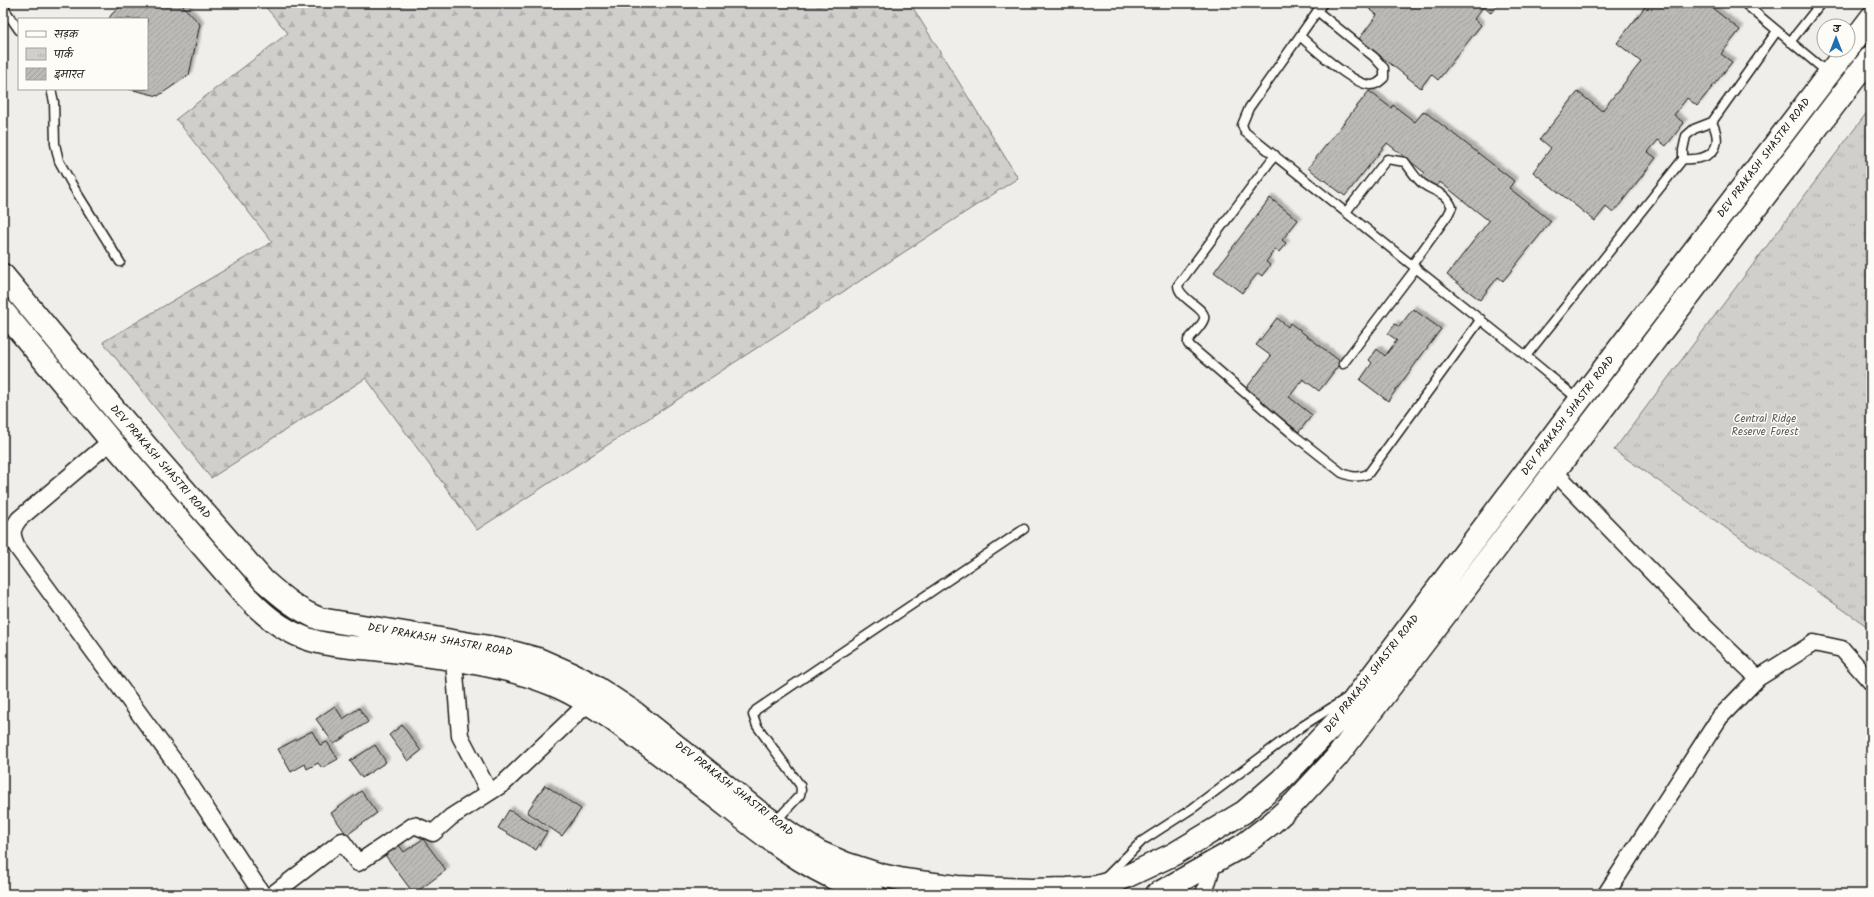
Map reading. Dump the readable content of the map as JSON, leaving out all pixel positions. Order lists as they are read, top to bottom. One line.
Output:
{"streets":{"street":["DEV PRAKASH SHASTRI ROAD"]},"parks":["Central Ridge Reserve Forest"],"legend":["सड़क","पार्क","इमारत"],"north":"top"}
